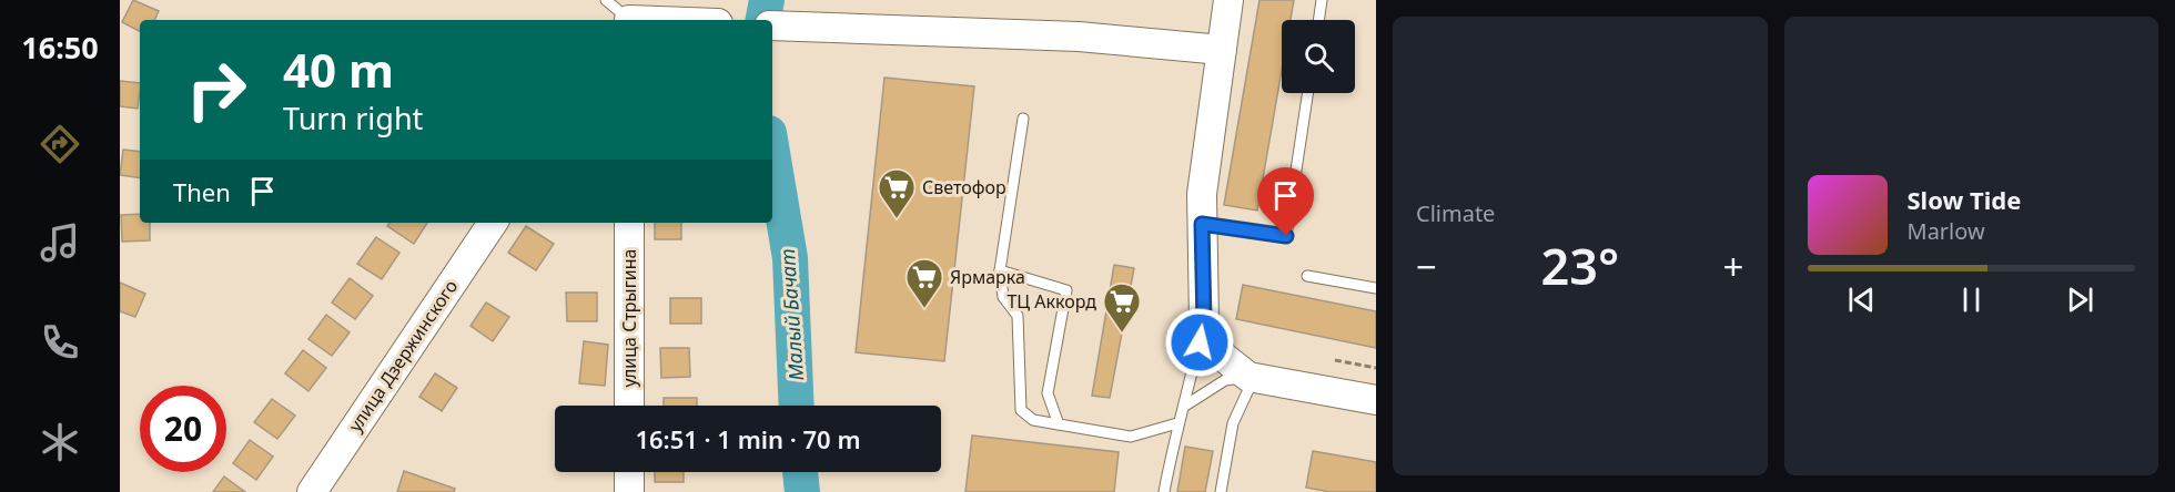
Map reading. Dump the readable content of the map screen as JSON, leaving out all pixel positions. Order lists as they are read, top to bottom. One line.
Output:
{"streets":{"street":["улица Стрыгина","улица Дзержинского"]},"water":["Малый Бачат"],"places":{"supermarket":["Светофор","Ярмарка","ТЦ Аккорд"]},"page":{"tabs":"16:50","tile":"Climate","turn":["40 m","Turn right"],"then":"Then","song":["Slow Tide","Marlow"],"heat":["−","23°","+"],"limit":"20","trip":"16:51 · 1 min · 70 m"}}
